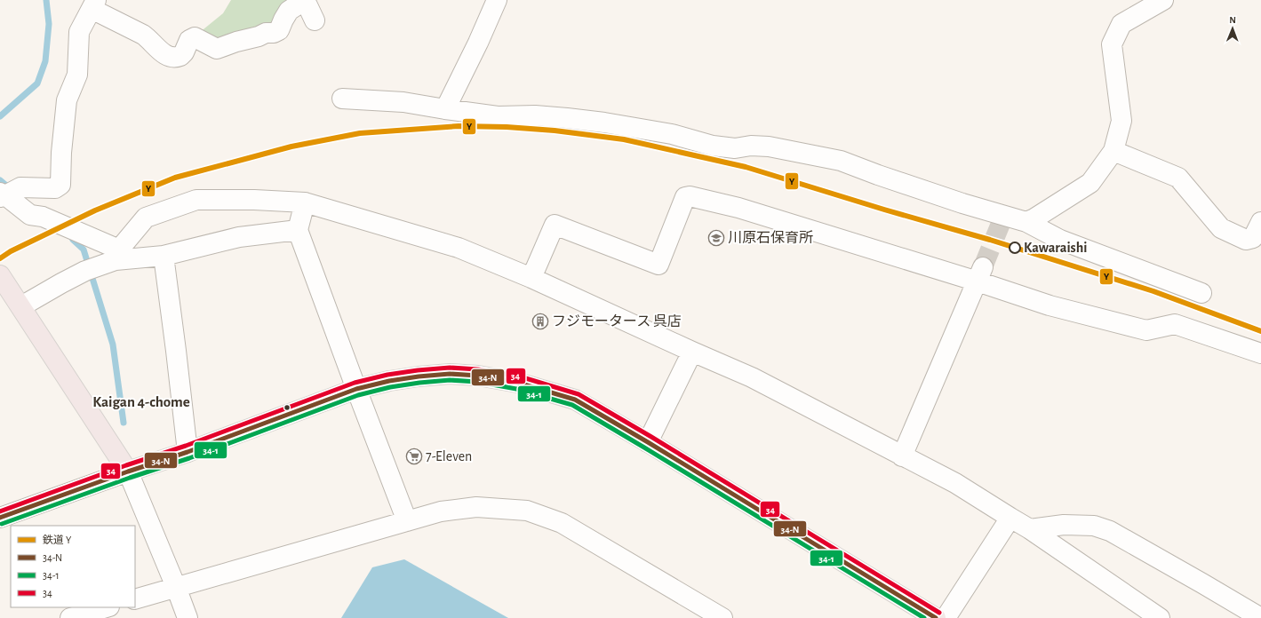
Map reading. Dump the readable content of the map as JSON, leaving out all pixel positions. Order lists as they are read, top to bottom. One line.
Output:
{"districts":["Kaigan 4-chome"],"places":{"school or university":["川原石保育所"],"other":["Kawaraishi"],"building":["フジモータース 呉店"],"supermarket":["7-Eleven"]},"lines":["rail line Y","transit line 34","transit line 34-N","transit line 34-1"],"legend":["鉄道 Y","34-N","34-1","34"],"north":"top"}
